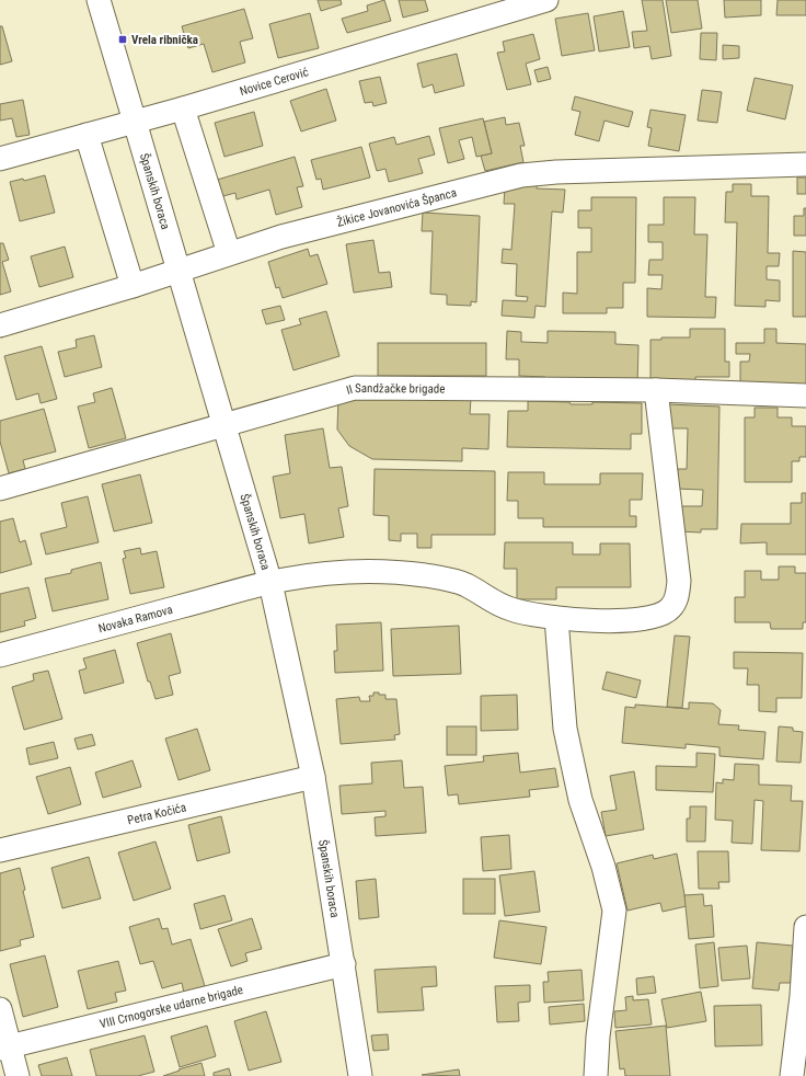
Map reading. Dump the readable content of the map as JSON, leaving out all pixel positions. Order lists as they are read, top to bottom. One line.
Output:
{"streets":{"street":["Novice Cerović","Španskih boraca","Žikice Jovanovića Španca","II Sandžačke brigade","Novaka Ramova","Petra Kočića","VIII Crnogorske udarne brigade"]},"crossings":[["Novice Cerović","Španskih boraca"],["Španskih boraca","Žikice Jovanovića Španca"],["Španskih boraca","II Sandžačke brigade"],["Španskih boraca","Novaka Ramova"],["Španskih boraca","Petra Kočića"],["Španskih boraca","VIII Crnogorske udarne brigade"],["II Sandžačke brigade","Novaka Ramova"]],"places":{"transit":["Vrela ribnička"]}}
